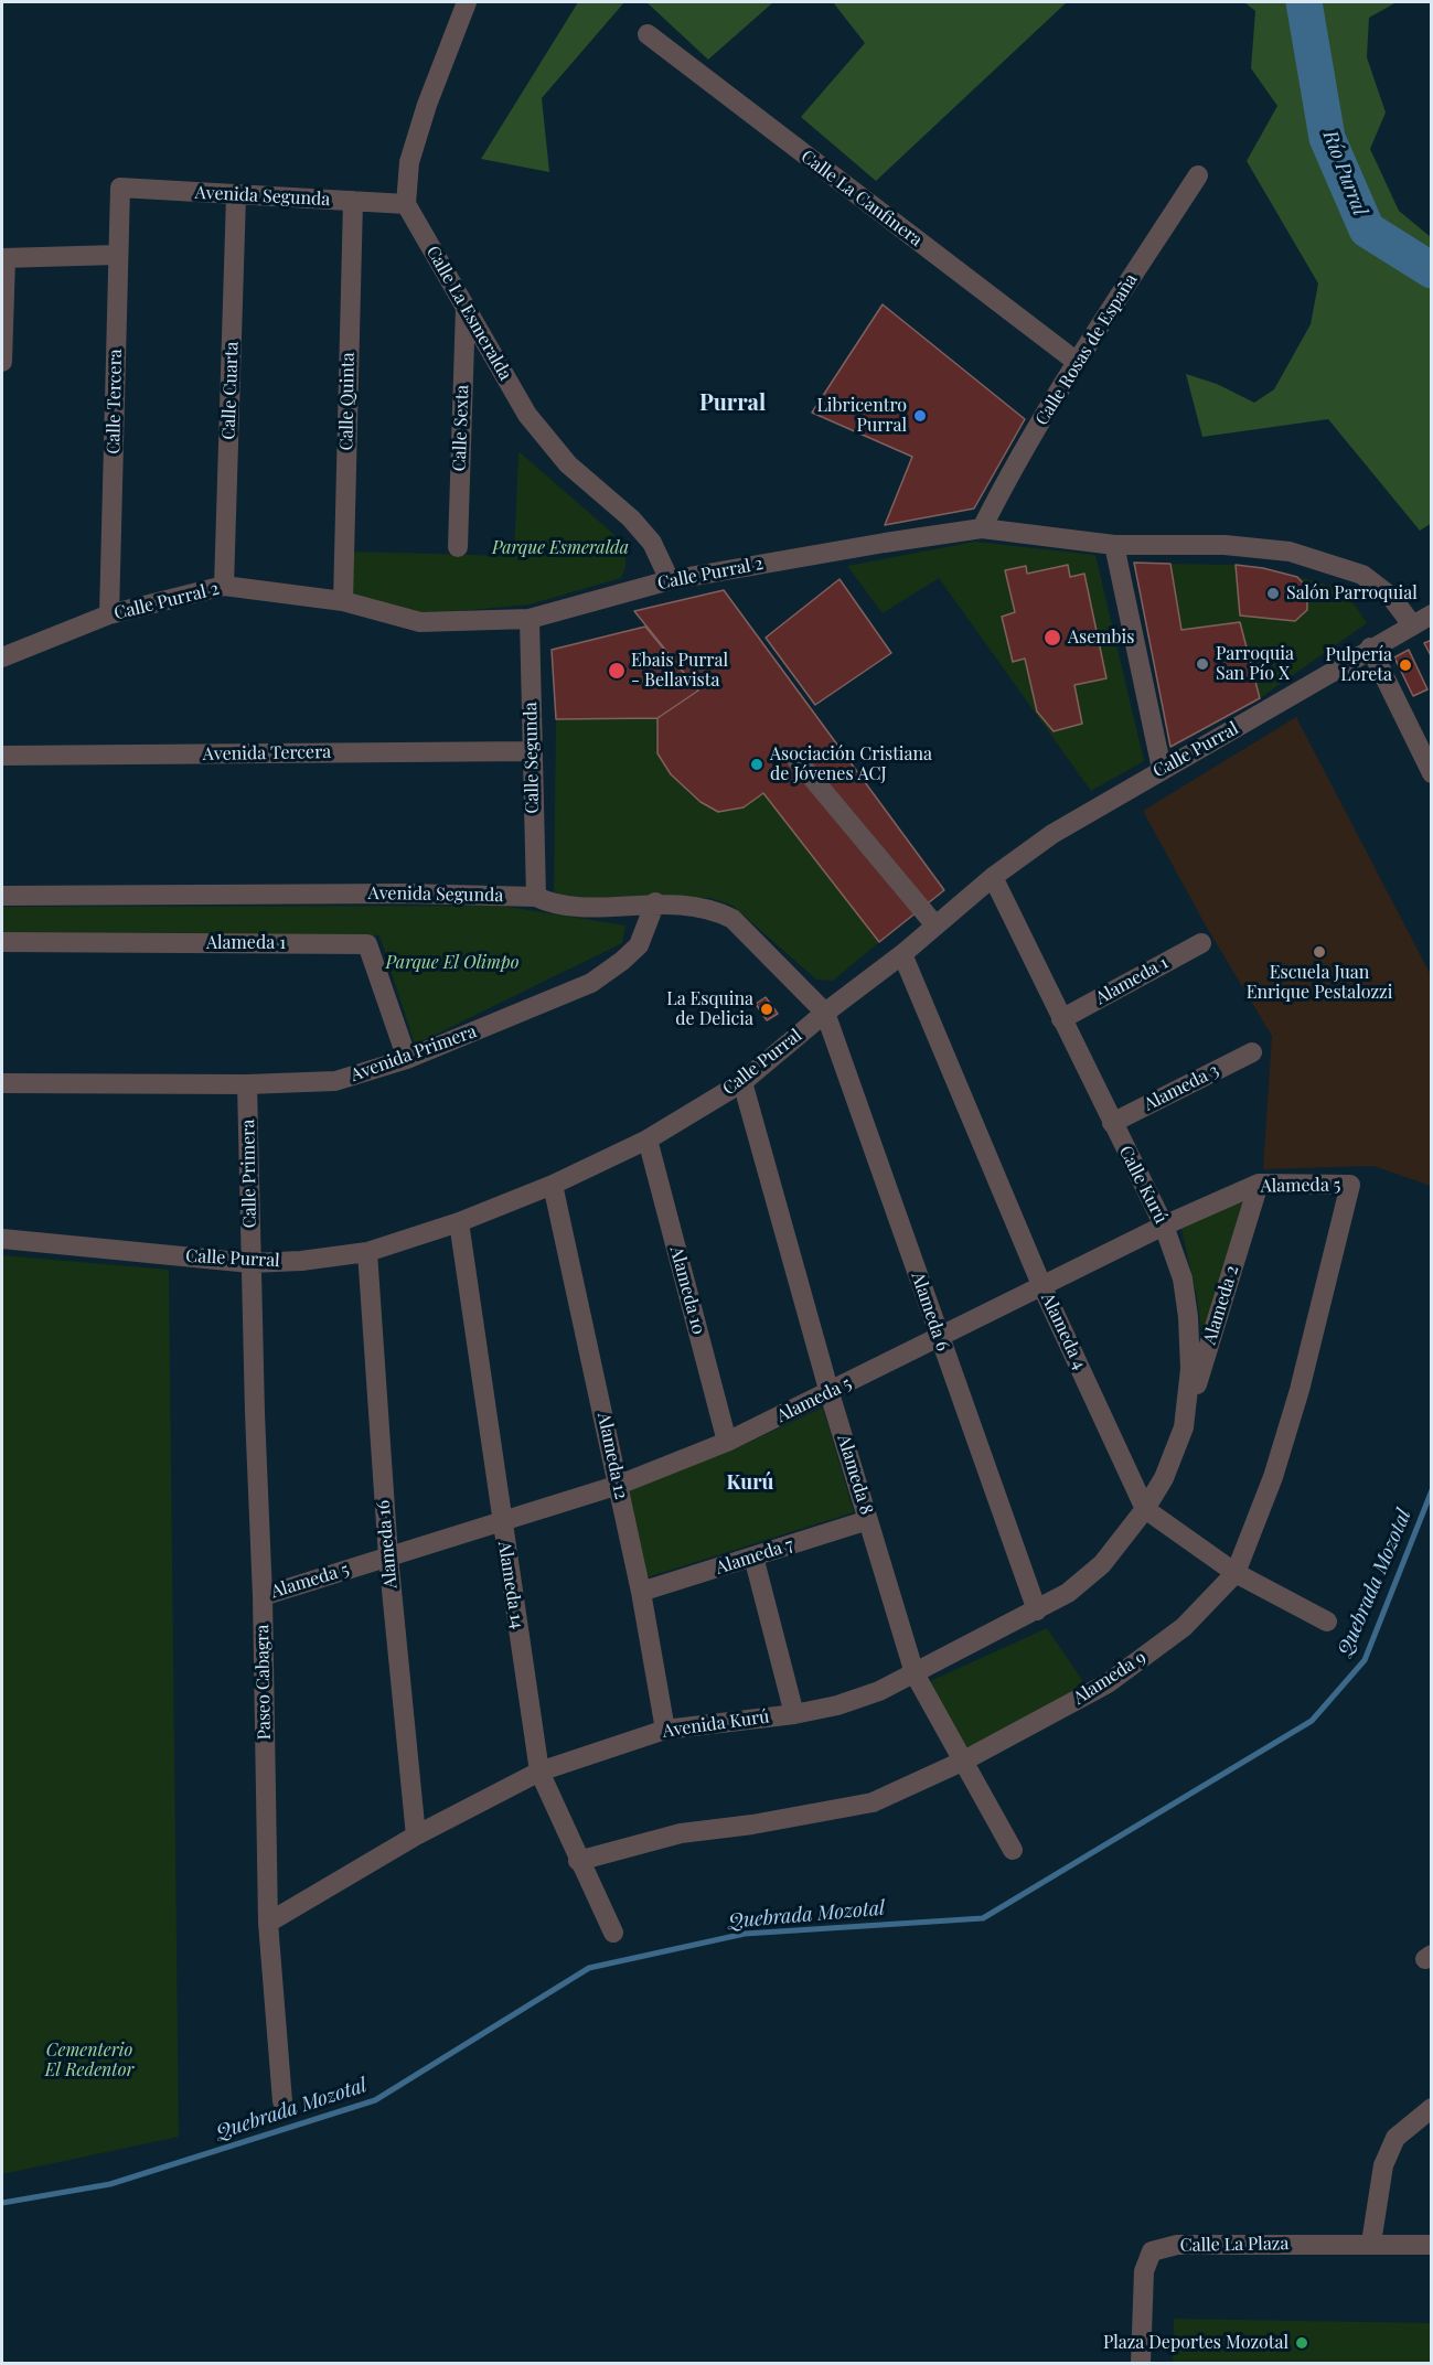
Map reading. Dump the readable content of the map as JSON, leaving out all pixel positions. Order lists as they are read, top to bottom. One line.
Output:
{"streets":{"street":["Avenida Segunda","Calle La Canfinera","Calle La Esmeralda","Calle Rosas de España","Calle Cuarta","Calle Tercera","Calle Quinta","Calle Sexta","Calle Purral 2","Calle Purral","Avenida Tercera","Calle Segunda","Alameda 1","Avenida Primera","Alameda 3","Calle Primera","Calle Kurú","Alameda 5","Alameda 10","Alameda 2","Alameda 6","Alameda 4","Alameda 12","Alameda 8","Alameda 16","Alameda 7","Alameda 14","Alameda 9","Paseo Cabagra","Avenida Kurú","Calle La Plaza"]},"crossings":[["Avenida Segunda","Calle La Esmeralda"],["Avenida Segunda","Calle Cuarta"],["Avenida Segunda","Calle Tercera"],["Avenida Segunda","Calle Quinta"],["Avenida Segunda","Calle Purral"],["Avenida Segunda","Calle Segunda"],["Avenida Segunda","Avenida Primera"],["Avenida Segunda","Alameda 6"],["Calle La Canfinera","Calle Rosas de España"],["Calle La Esmeralda","Calle Sexta"],["Calle La Esmeralda","Calle Purral 2"],["Calle Rosas de España","Calle Purral 2"],["Calle Cuarta","Calle Purral 2"],["Calle Tercera","Calle Purral 2"],["Calle Quinta","Calle Purral 2"],["Calle Purral 2","Calle Purral"],["Calle Purral 2","Calle Segunda"],["Calle Purral","Calle Primera"],["Calle Purral","Calle Kurú"],["Calle Purral","Alameda 10"],["Calle Purral","Alameda 6"],["Calle Purral","Alameda 4"],["Calle Purral","Alameda 12"],["Calle Purral","Alameda 8"],["Calle Purral","Alameda 16"],["Calle Purral","Alameda 14"],["Calle Purral","Paseo Cabagra"],["Avenida Tercera","Calle Segunda"],["Alameda 1","Avenida Primera"],["Alameda 1","Calle Kurú"],["Avenida Primera","Calle Primera"],["Alameda 3","Calle Kurú"],["Calle Primera","Paseo Cabagra"],["Calle Kurú","Alameda 5"],["Calle Kurú","Alameda 2"],["Calle Kurú","Alameda 4"],["Calle Kurú","Avenida Kurú"],["Alameda 5","Alameda 10"],["Alameda 5","Alameda 2"],["Alameda 5","Alameda 6"],["Alameda 5","Alameda 4"],["Alameda 5","Alameda 12"],["Alameda 5","Alameda 8"],["Alameda 5","Alameda 16"],["Alameda 5","Alameda 14"],["Alameda 5","Alameda 9"],["Alameda 5","Paseo Cabagra"],["Alameda 6","Avenida Kurú"],["Alameda 4","Alameda 9"],["Alameda 4","Avenida Kurú"],["Alameda 12","Alameda 7"],["Alameda 12","Avenida Kurú"],["Alameda 8","Alameda 7"],["Alameda 8","Alameda 9"],["Alameda 8","Avenida Kurú"],["Alameda 16","Avenida Kurú"],["Alameda 14","Alameda 9"],["Alameda 14","Avenida Kurú"],["Paseo Cabagra","Avenida Kurú"]],"districts":["Purral","Kurú"],"water":["Río Purral","Quebrada Mozotal"],"parks":["Parque Esmeralda","Parque El Olimpo","Cementerio El Redentor"],"places":["Libricentro Purral","Salón Parroquial","Asembis","Parroquia San Pío X","Pulpería Loreta","Ebais Purral - Bellavista","Asociación Cristiana de Jóvenes ACJ","Escuela Juan Enrique Pestalozzi","La Esquina de Delicia","Plaza Deportes Mozotal"]}
